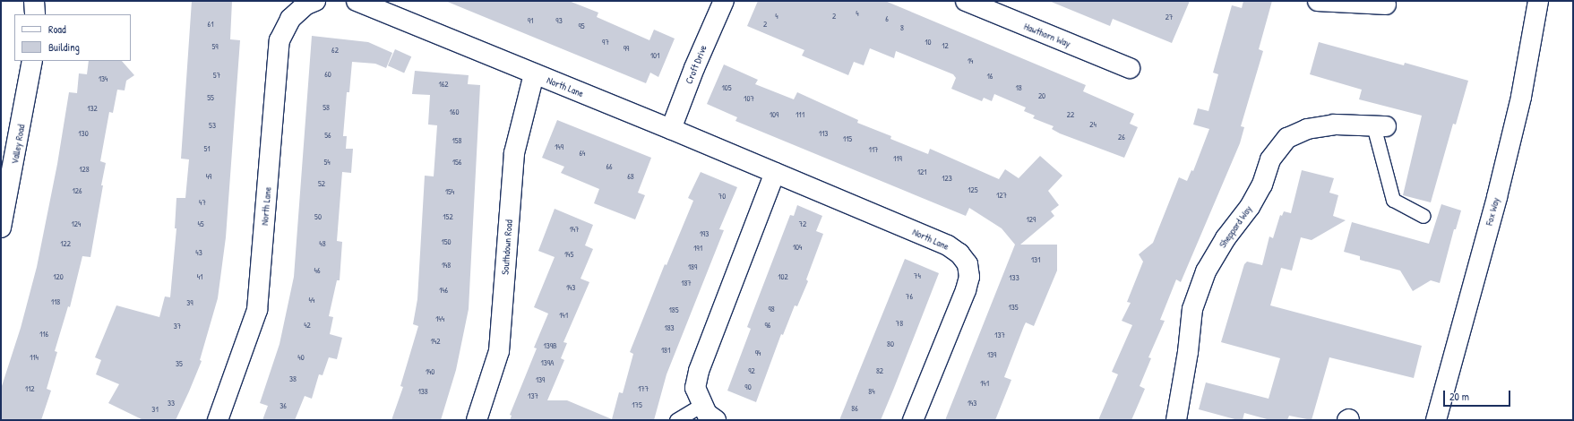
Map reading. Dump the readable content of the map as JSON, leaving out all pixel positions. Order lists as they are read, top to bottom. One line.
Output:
{"streets":{"street":["Hawthorn Way","Croft Drive","North Lane","Valley Road","Fox Way","Sheppard Way","Southdown Road"]},"crossings":[["Croft Drive","North Lane"],["North Lane","Southdown Road"]],"house_numbers":["4","4","2","27","6","91","93","61","2","95","8","97","10","12","59","99","62","101","14","60","57","16","134","162","105","18","20","55","107","58","132","160","109","111","22","24","53","130","113","56","26","115","158","149","51","117","64","119","54","156","66","128","121","49","68","123","52","125","126","154","127","70","47","50","152","129","124","45","72","147","193","150","122","48","104","191","43","145","131","148","189","46","74","120","41","102","133","187","143","146","76","44","118","39","135","98","185","141","144","78","42","96","37","183","116","137","142","80","139B","181","94","139","114","40","139A","35","92","82","140","38","139","141","90","112","177","138","84","137","33","143","175","36","86","31"],"legend":["Road","Building"],"scale_bar":"20 m"}
